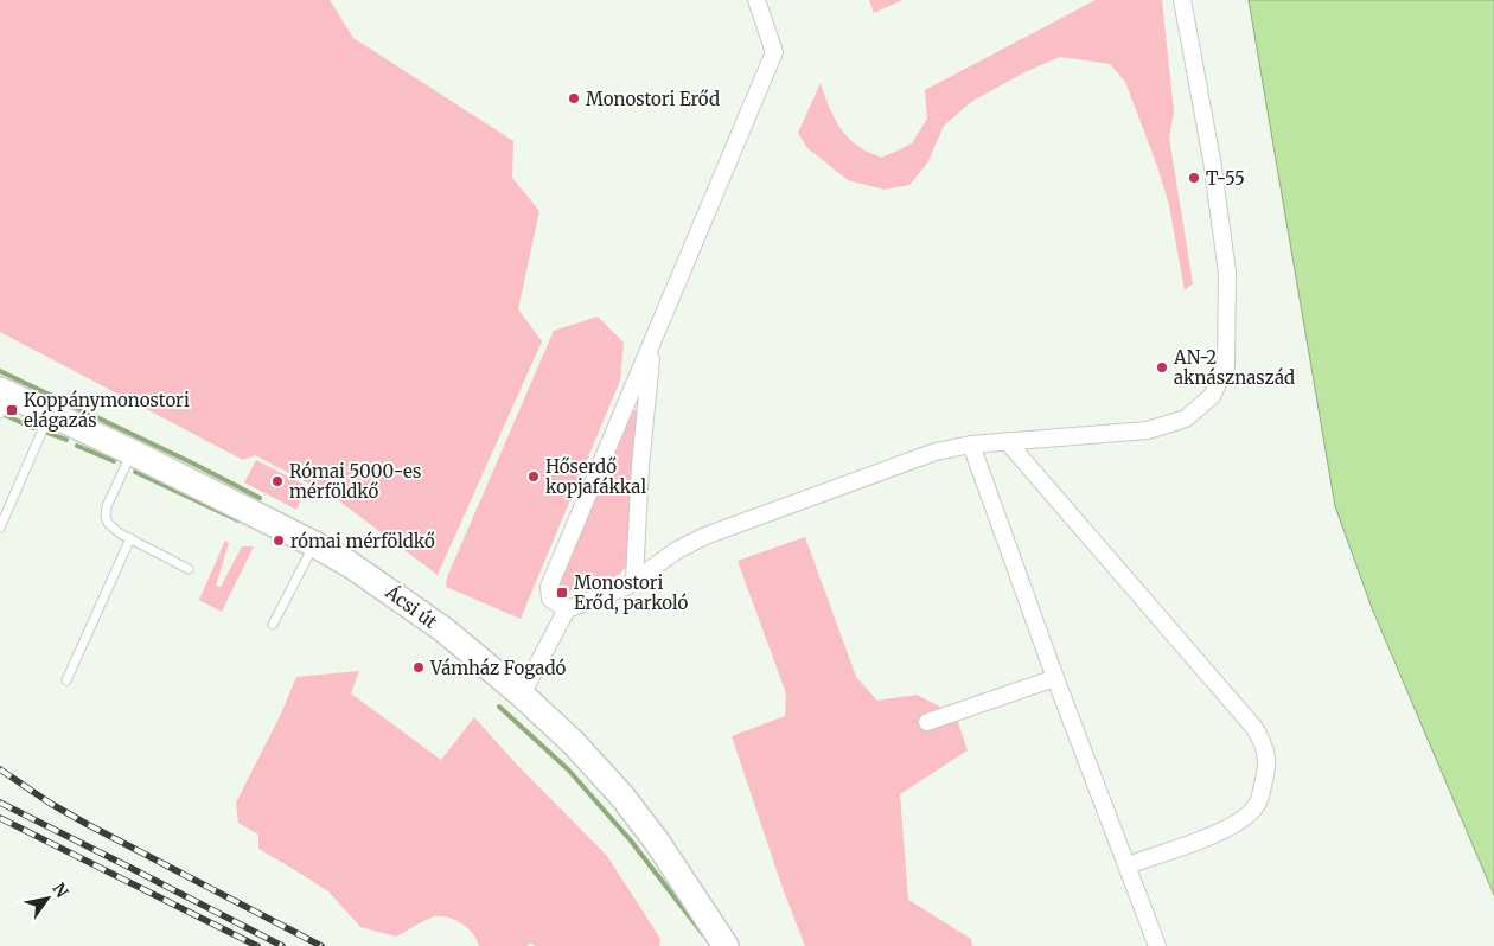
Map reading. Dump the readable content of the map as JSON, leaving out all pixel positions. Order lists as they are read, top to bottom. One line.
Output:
{"streets":{"main road":["Ácsi út"]},"places":{"other":["Monostori Erőd","T-55","AN-2 aknásznaszád","Hőserdő kopjafákkal","Római 5000-es mérföldkő","római mérföldkő","Vámház Fogadó"],"transit":["Koppánymonostori elágazás","Monostori Erőd, parkoló"]},"north":"top right"}
